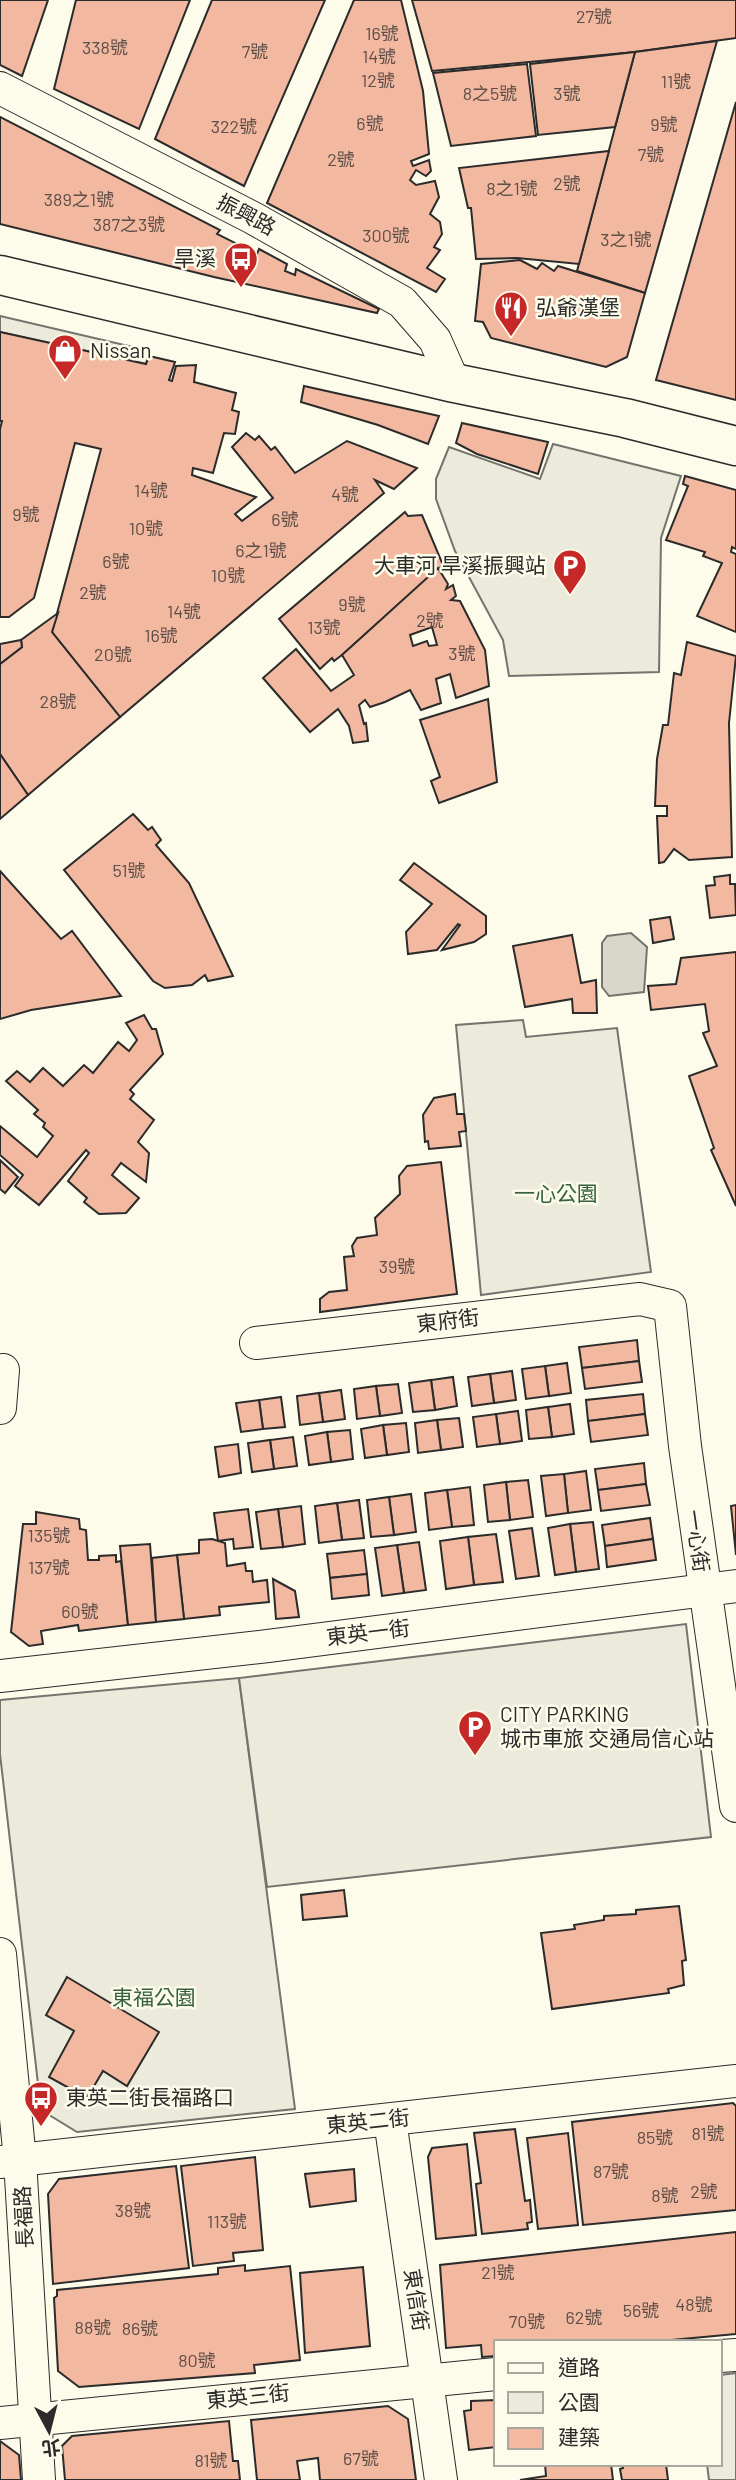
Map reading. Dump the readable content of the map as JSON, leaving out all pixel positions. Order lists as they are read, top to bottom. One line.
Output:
{"streets":{"street":["振興路","東府街","一心街","東英一街","東英二街","長福路","東信街","東英三街"]},"crossings":[["東府街","一心街"],["一心街","東英一街"],["東英二街","長福路"],["東英二街","東信街"],["長福路","東英三街"],["東信街","東英三街"]],"parks":["一心公園","東福公園"],"places":{"bus stop":["旱溪","東英二街長福路口"],"restaurant":["弘爺漢堡"],"shop":["Nissan"],"parking":["大車河 旱溪振興站","CITY PARKING 城市車旅 交通局信心站"]},"house_numbers":["27號","16號","338號","7號","14號","12號","11號","8之5號","3號","6號","9號","322號","7號","2號","2號","8之1號","389之1號","387之3號","300號","3之1號","14號","4號","9號","6號","10號","6之1號","6號","10號","2號","9號","14號","2號","13號","16號","3號","20號","28號","51號","39號","135號","137號","60號","81號","85號","87號","2號","8號","38號","113號","21號","48號","56號","62號","70號","88號","86號","80號","67號","81號"],"legend":["道路","公園","建築"],"north":"bottom"}
